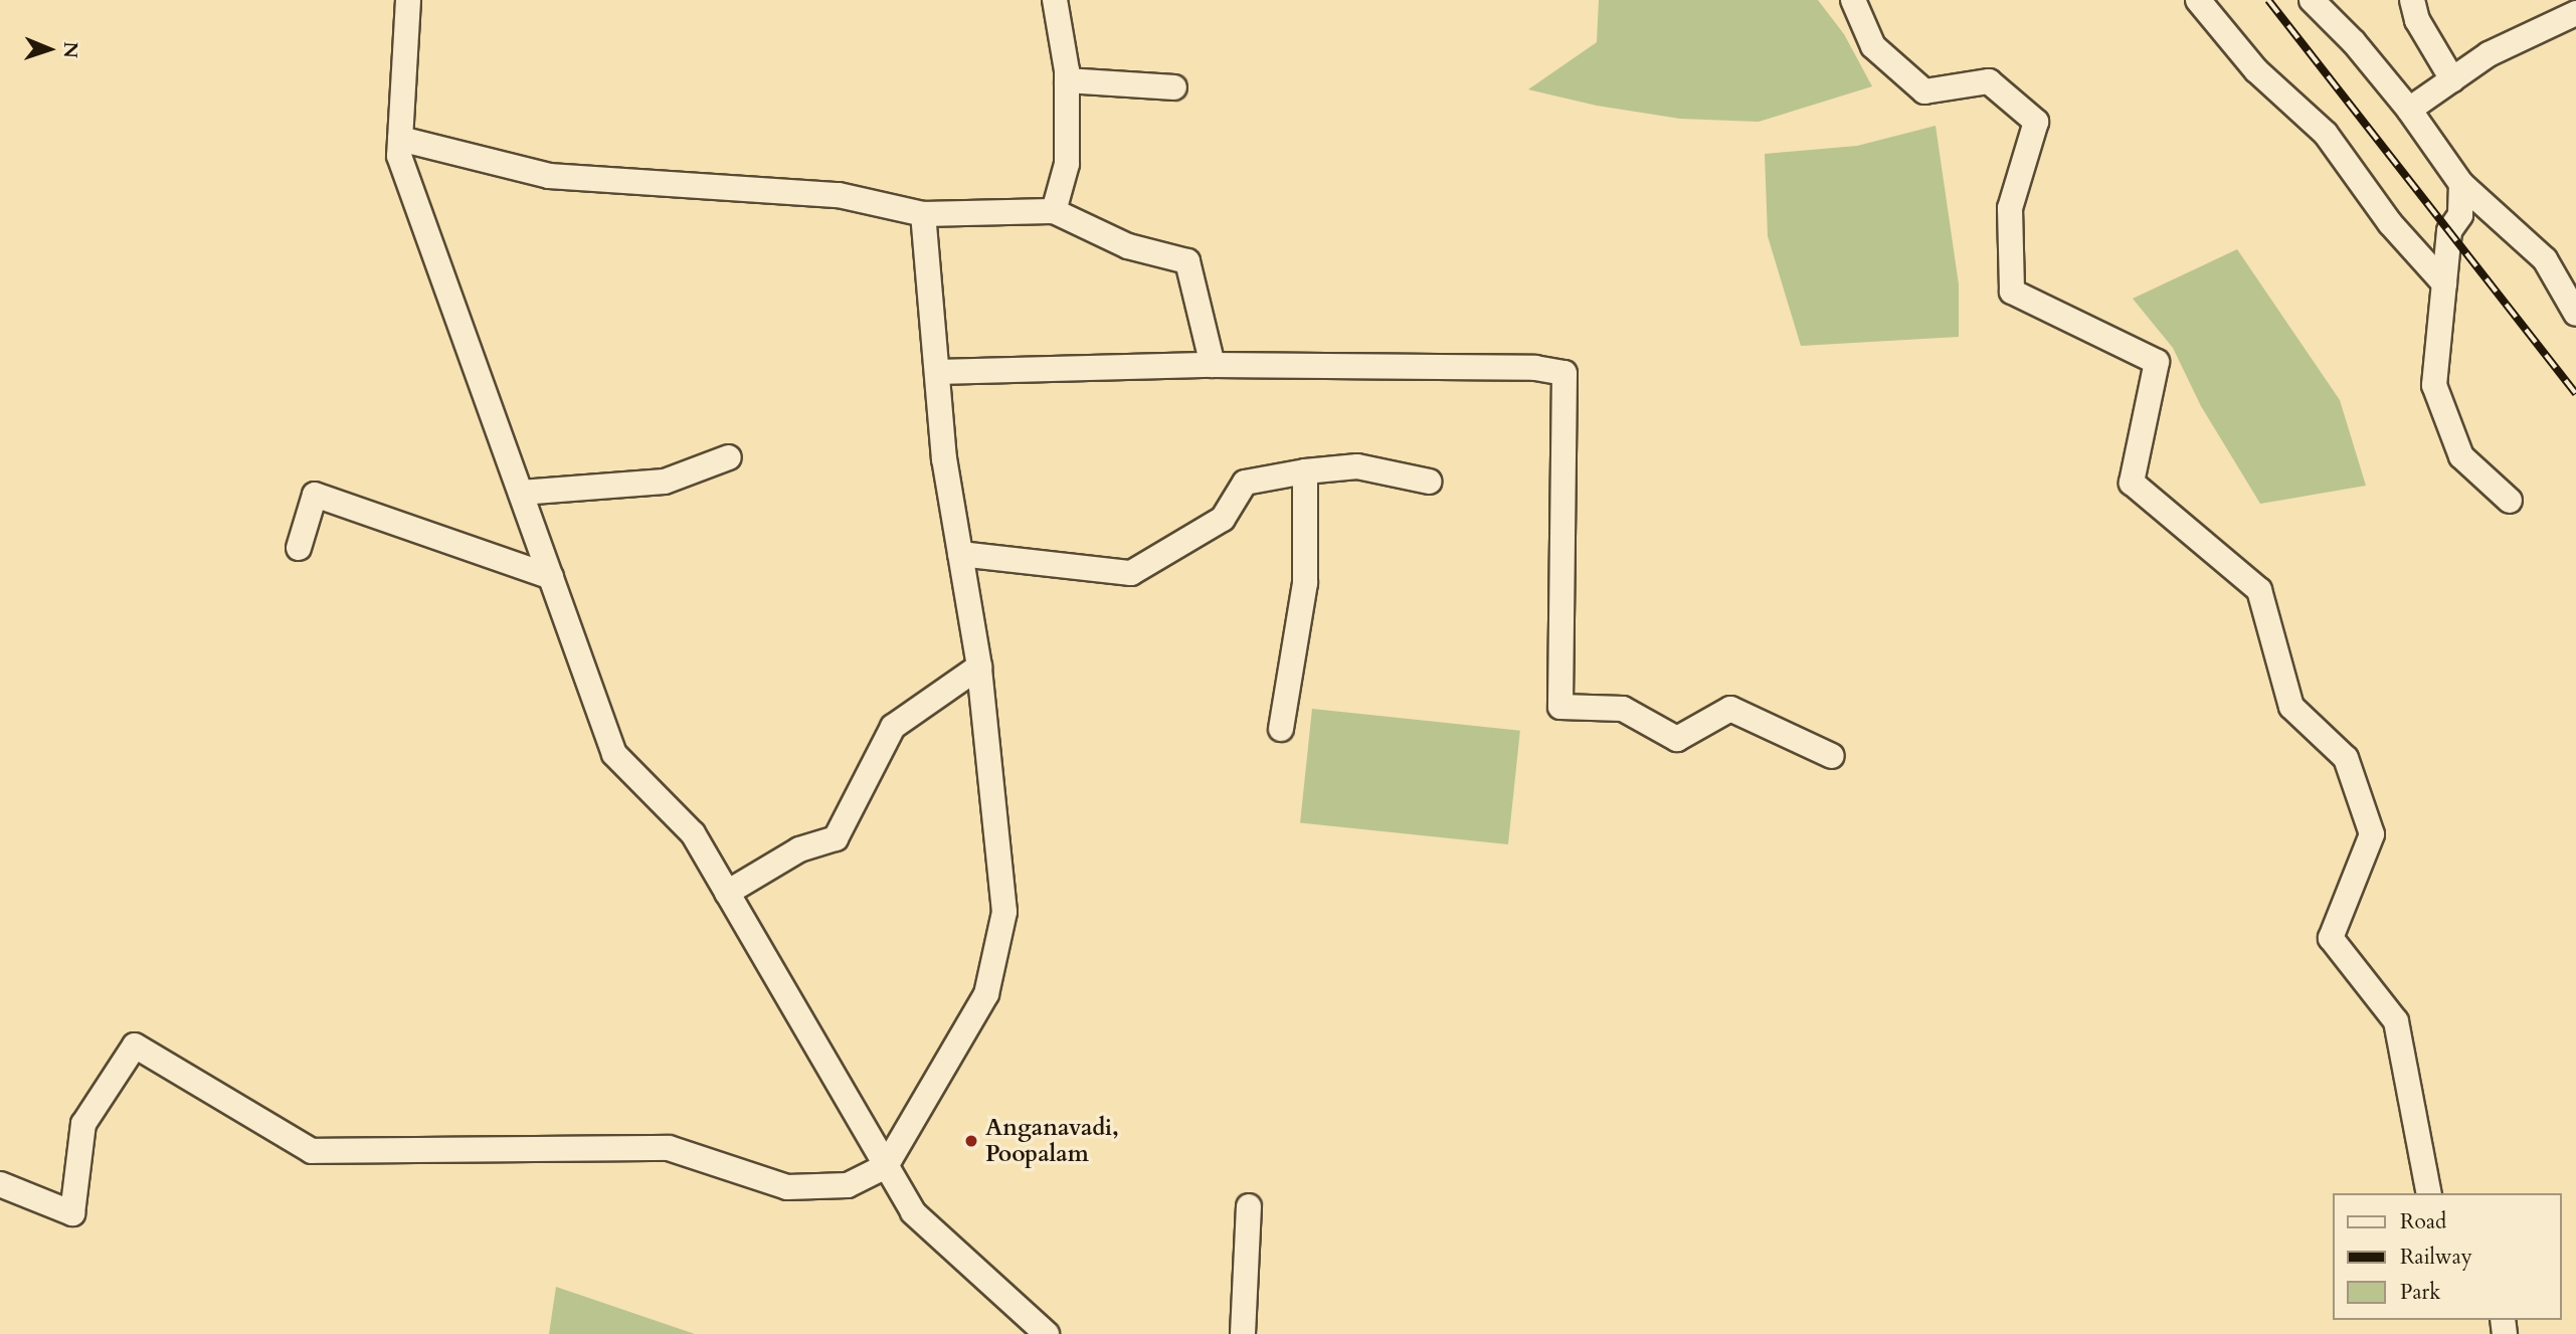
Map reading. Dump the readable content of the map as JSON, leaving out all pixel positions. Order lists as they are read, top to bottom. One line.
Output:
{"places":["Anganavadi, Poopalam"],"legend":["Road","Railway","Park"],"north":"right"}
